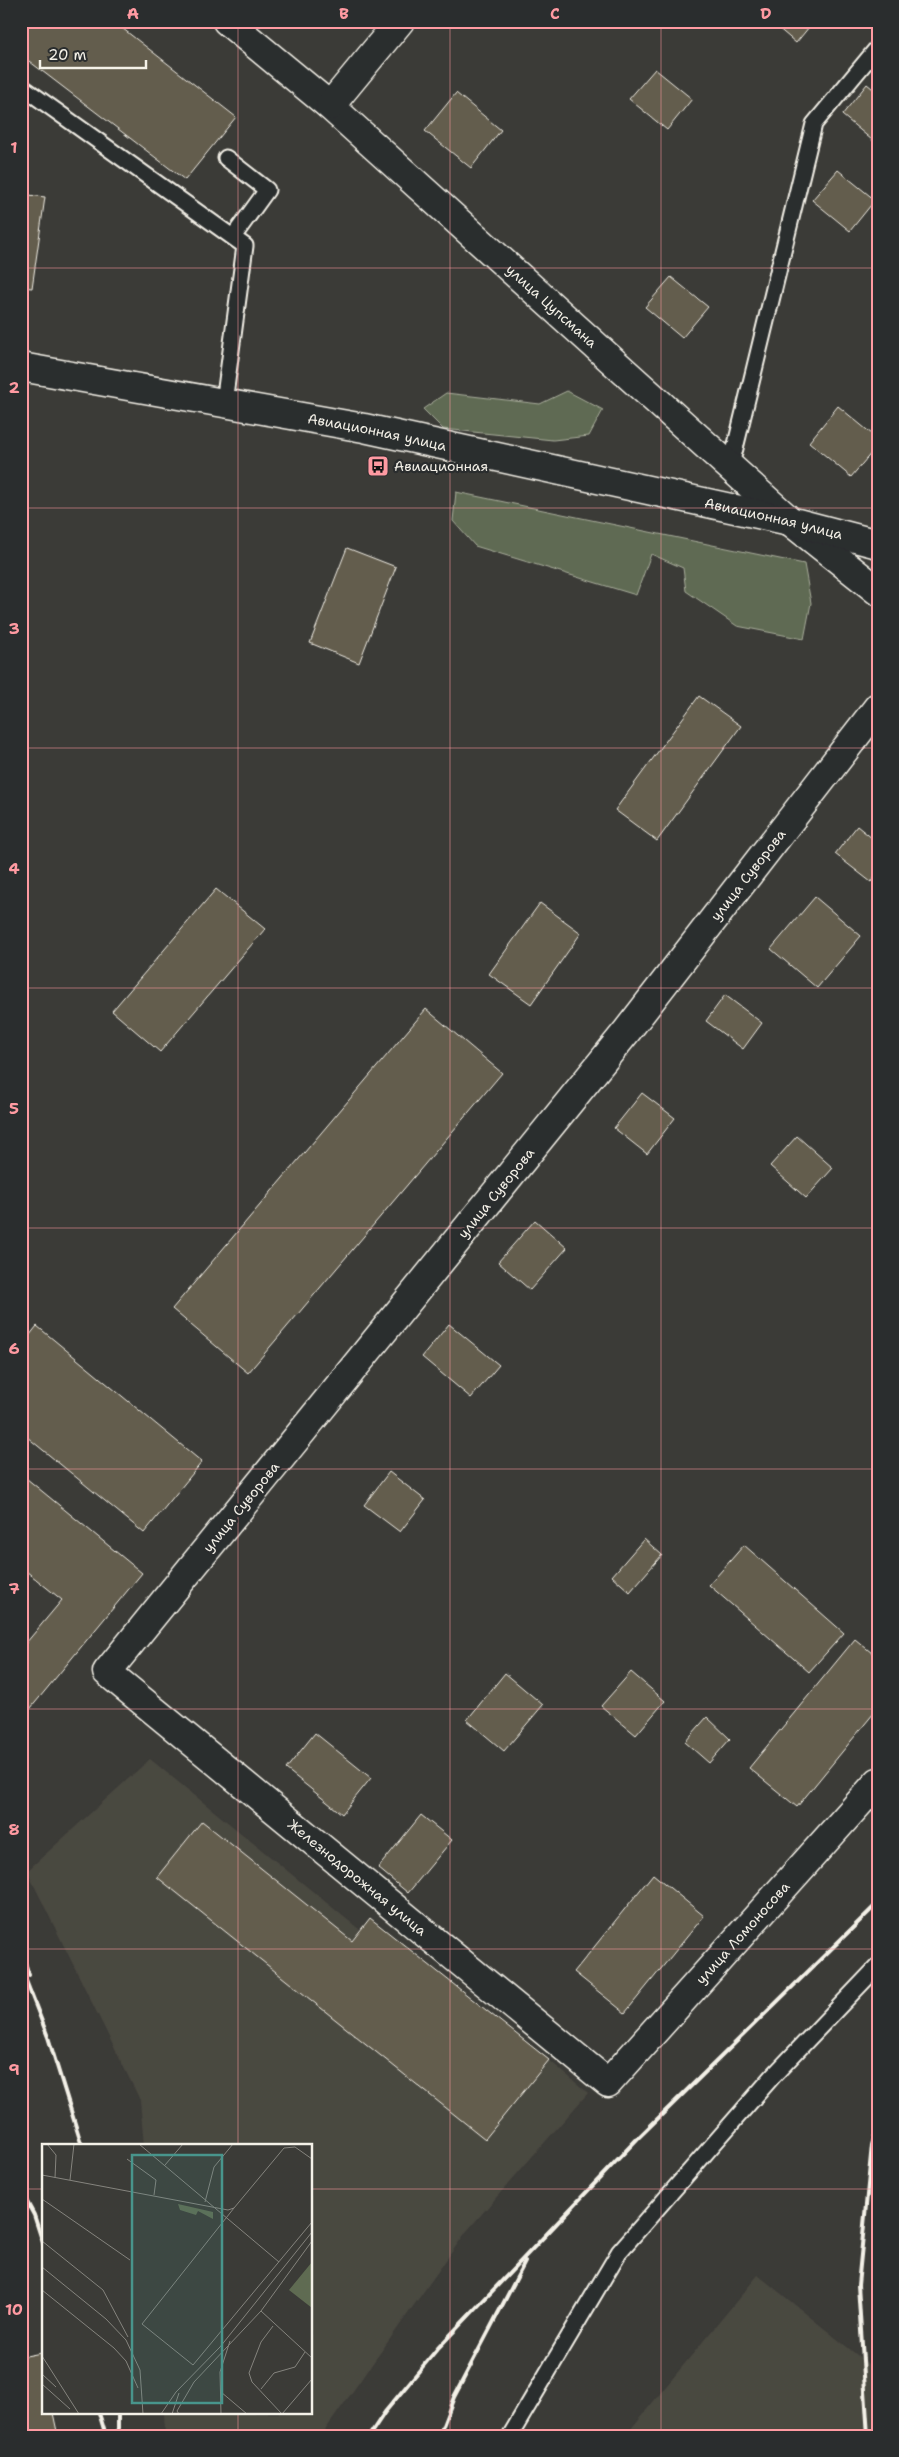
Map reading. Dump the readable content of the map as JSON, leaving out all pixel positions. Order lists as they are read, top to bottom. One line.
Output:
{"streets":{"street":["улица Цупсмана","Авиационная улица","улица Суворова","Железнодорожная улица","улица Ломоносова"]},"crossings":[["улица Цупсмана","Авиационная улица"],["улица Суворова","Железнодорожная улица"],["Железнодорожная улица","улица Ломоносова"]],"places":{"bus stop":["Авиационная"]},"scale_bar":"20 m","grid":{"columns":["A","B","C","D"],"rows":["1","2","3","4","5","6","7","8","9","10"]}}
